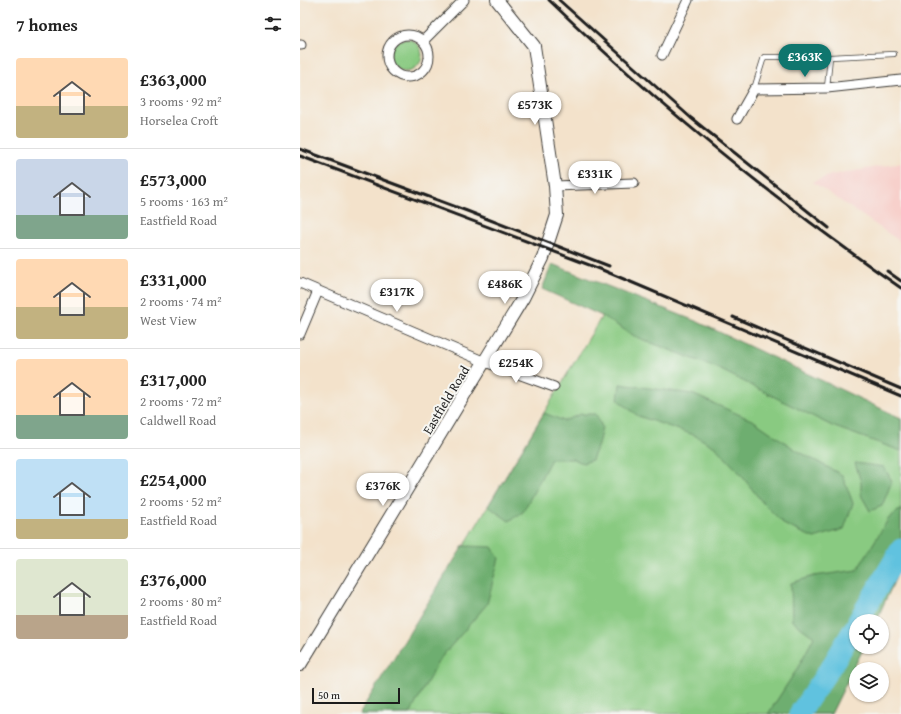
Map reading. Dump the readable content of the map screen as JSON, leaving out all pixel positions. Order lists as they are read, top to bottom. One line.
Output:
{"streets":{"street":["Eastfield Road"]},"scale_bar":"50 m","page":{"heading":"7 homes","price":["£363K","£573K","£331K","£486K","£317K","£254K","£376K"],"list":[{"name":"£363,000","note":"3 rooms · 92 m² · Horselea Croft"},{"name":"£573,000","note":"5 rooms · 163 m² · Eastfield Road"},{"name":"£331,000","note":"2 rooms · 74 m² · West View"},{"name":"£317,000","note":"2 rooms · 72 m² · Caldwell Road"},{"name":"£254,000","note":"2 rooms · 52 m² · Eastfield Road"},{"name":"£376,000","note":"2 rooms · 80 m² · Eastfield Road"}],"scale":"50 m"}}
